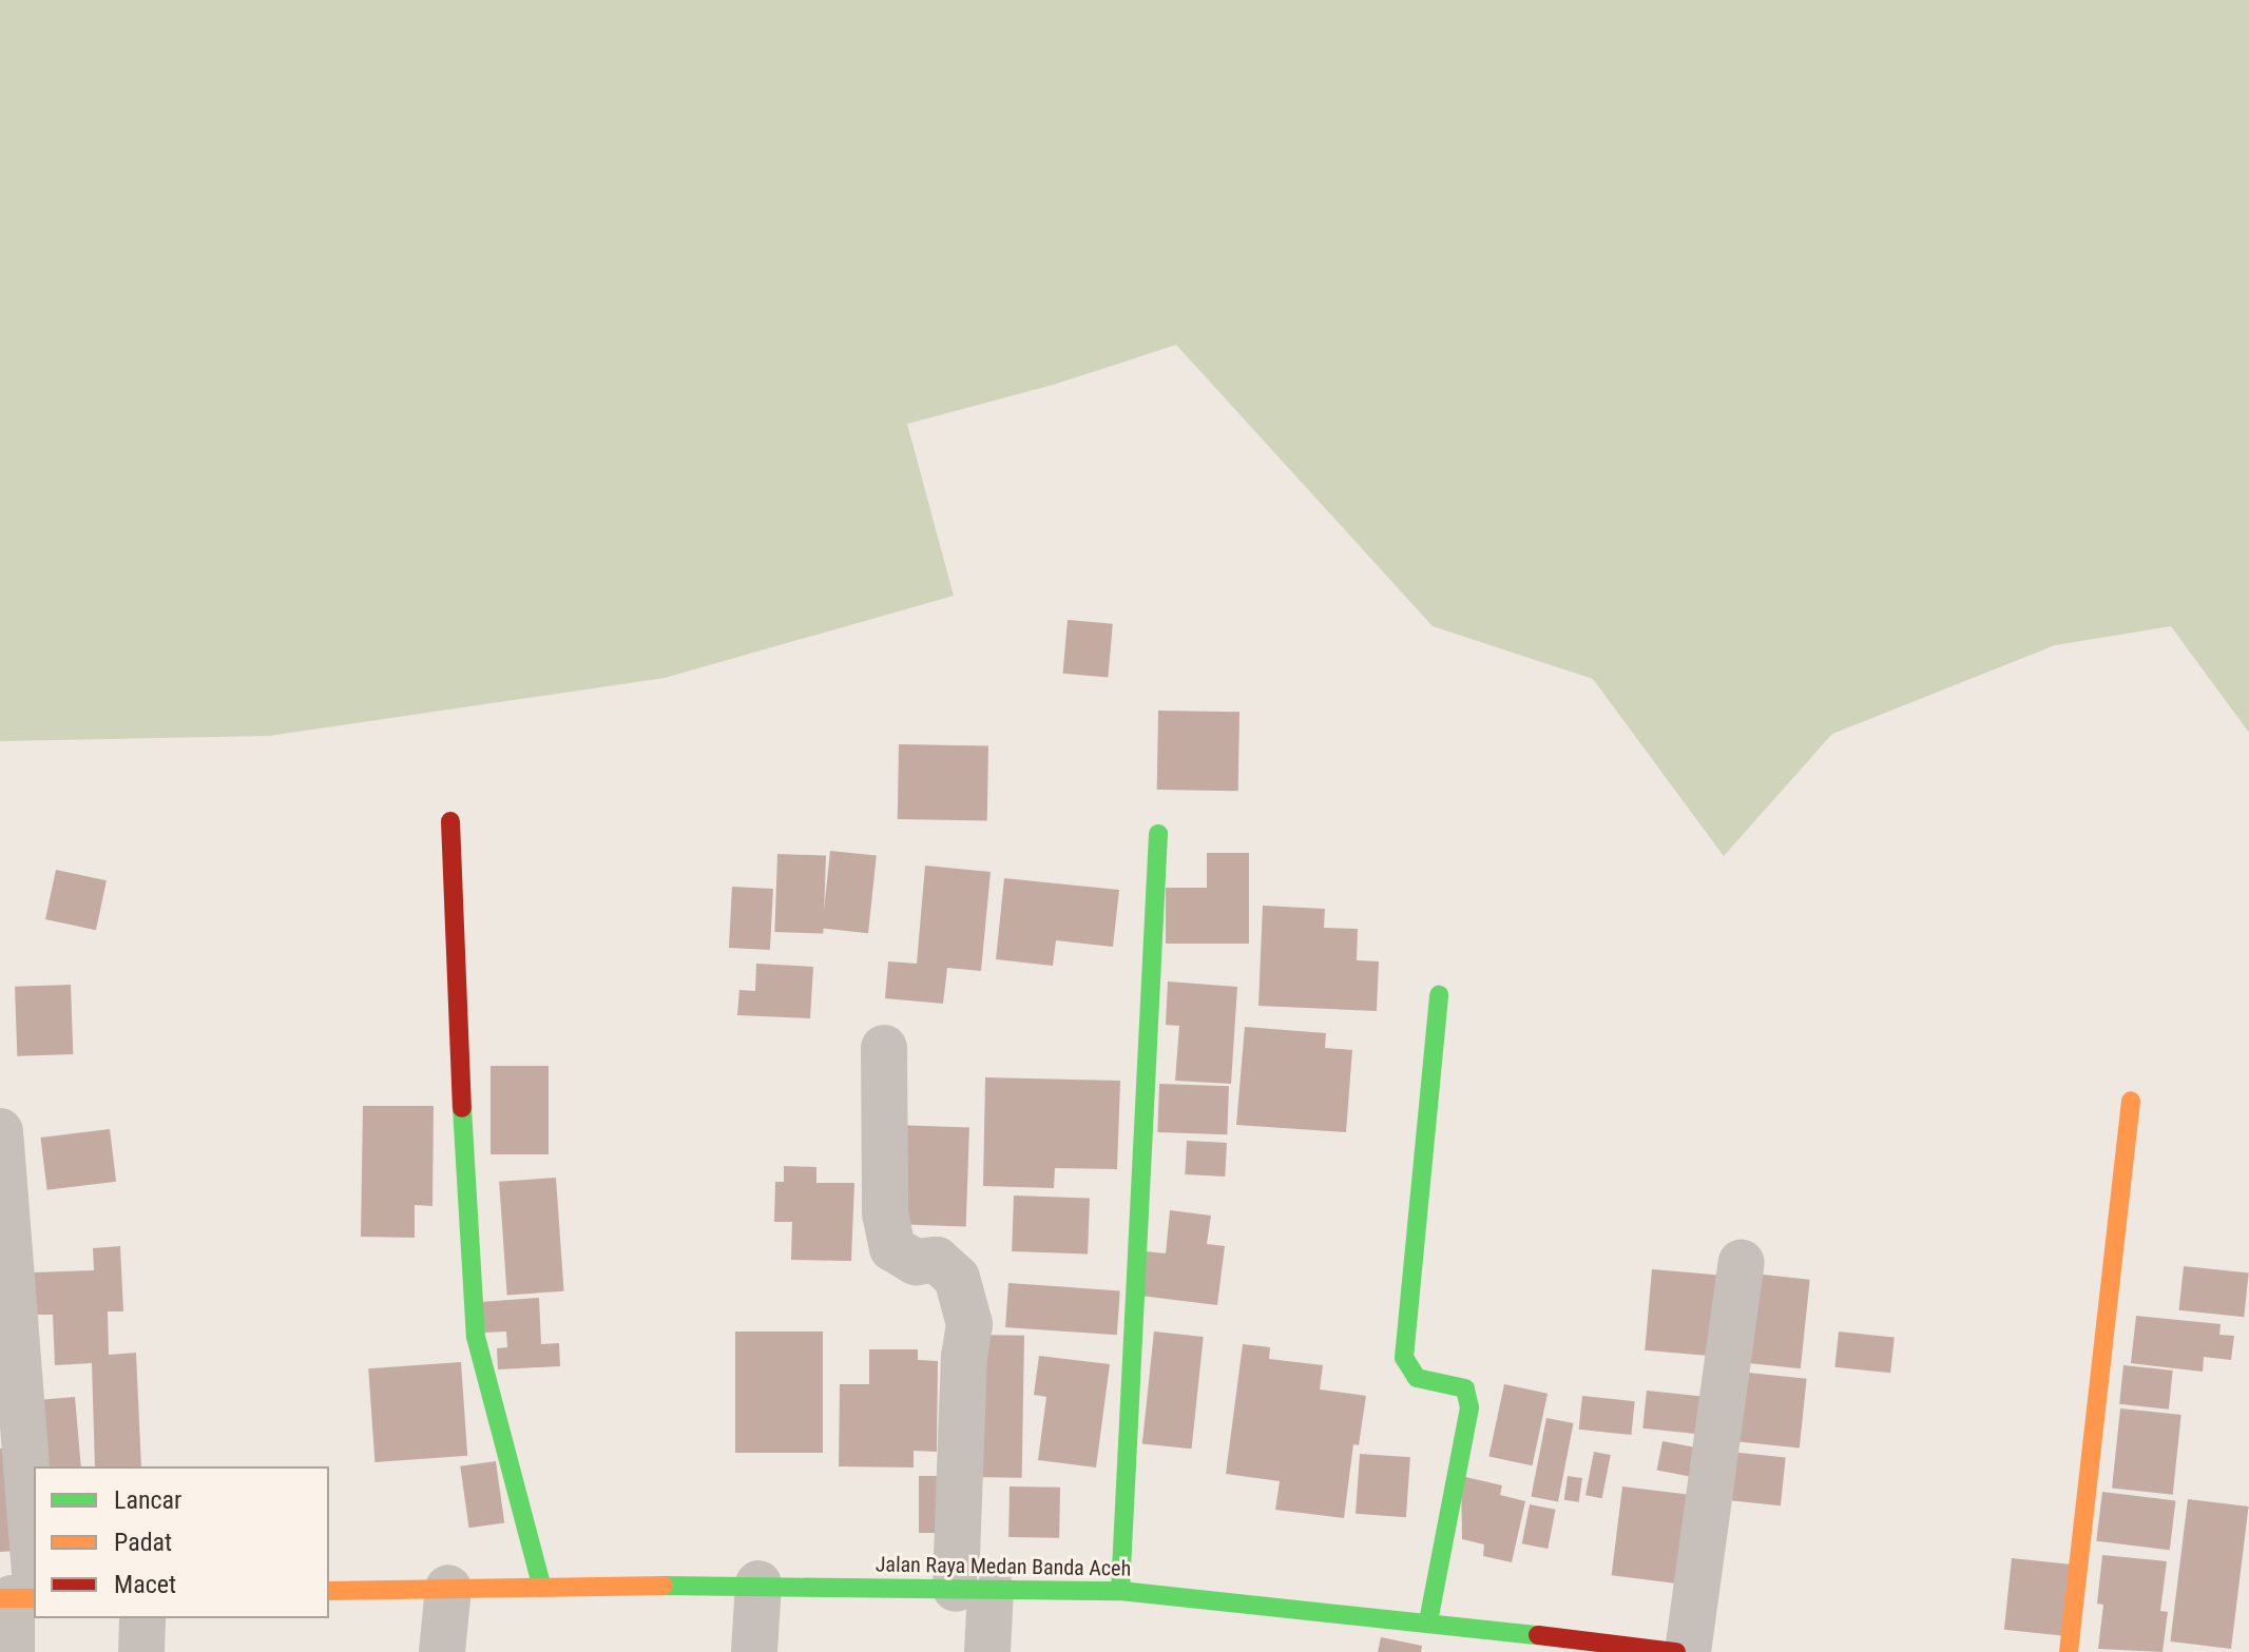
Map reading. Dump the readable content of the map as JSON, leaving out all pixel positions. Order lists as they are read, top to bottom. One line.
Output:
{"streets":{"main road":["Jalan Raya Medan Banda Aceh"]},"legend":["Lancar","Padat","Macet"]}
